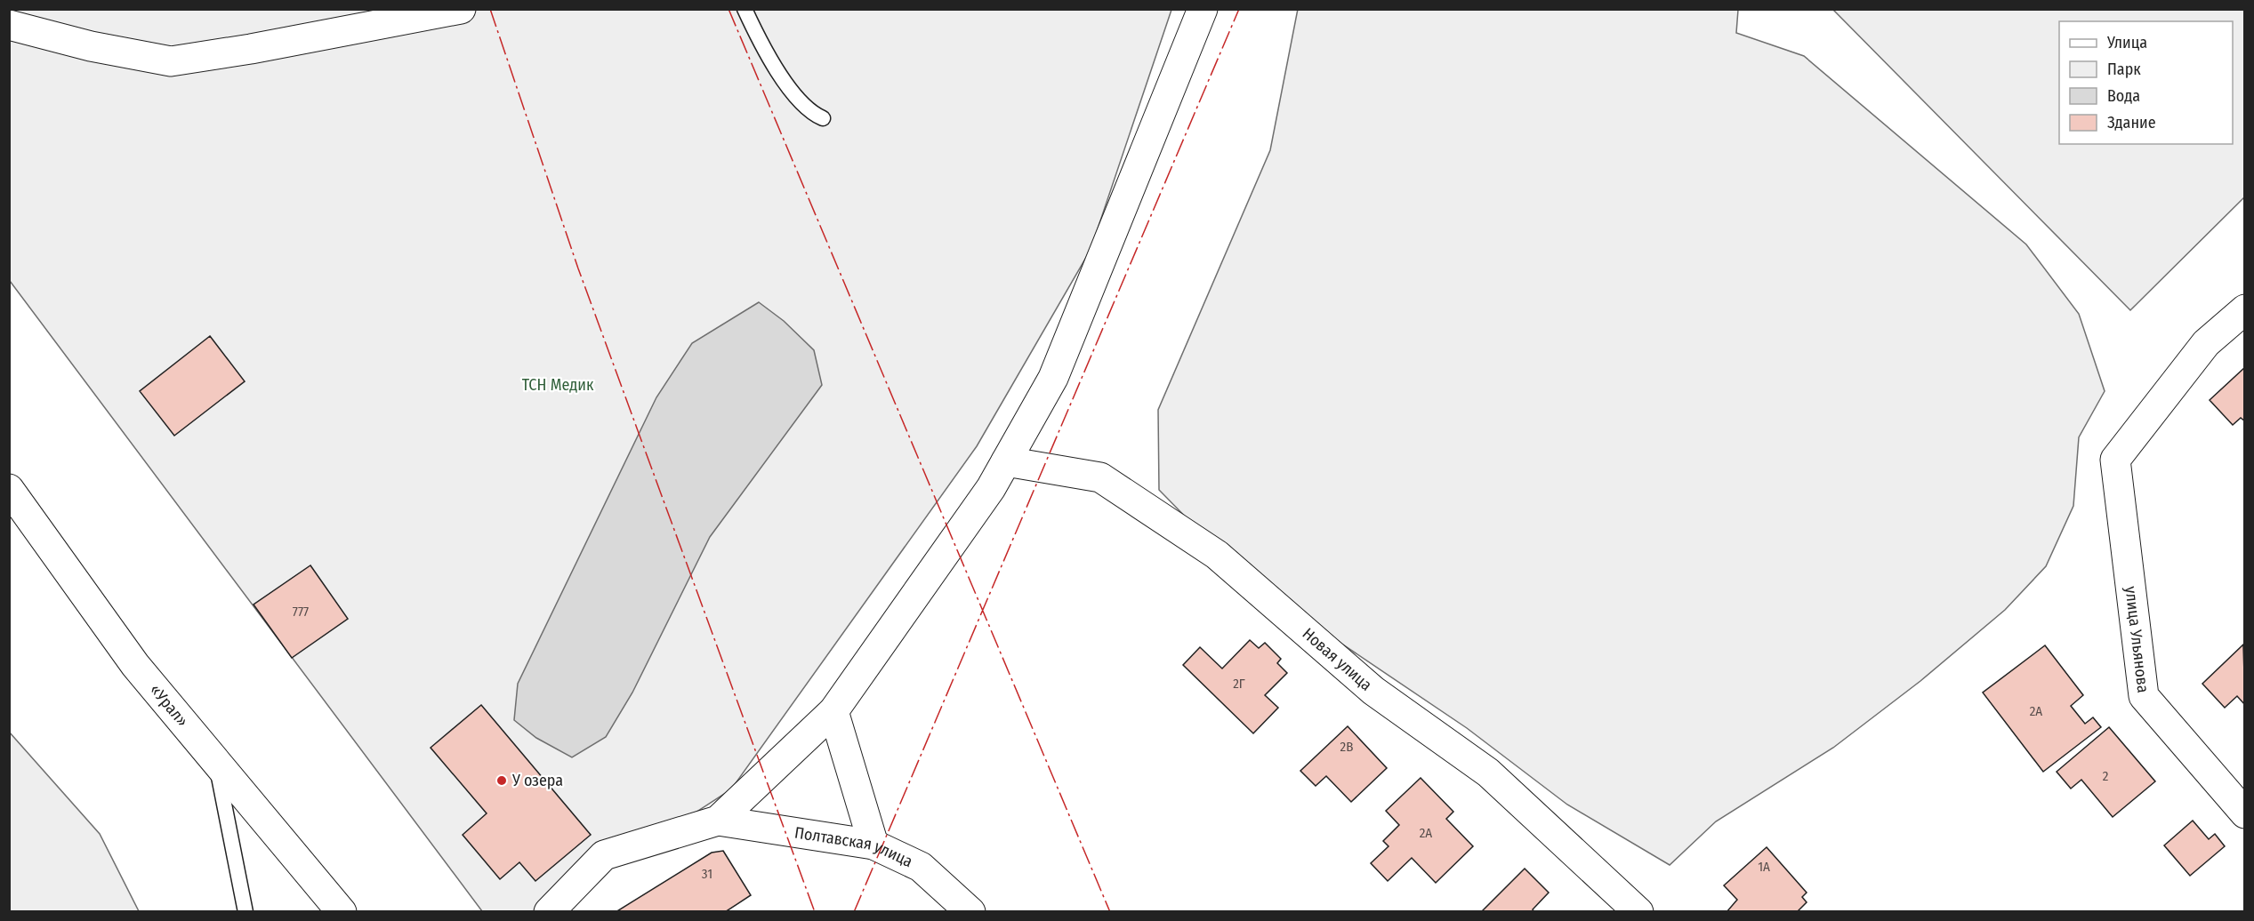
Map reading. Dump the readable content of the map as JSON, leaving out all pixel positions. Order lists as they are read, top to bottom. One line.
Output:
{"streets":{"main road":["улица Ульянова","Новая улица","«Урал»","Полтавская улица"]},"parks":["ТСН Медик"],"places":["У озера"],"house_numbers":["777","2Г","2А","2В","2","2А","1А","31"],"legend":["Улица","Парк","Вода","Здание"]}
